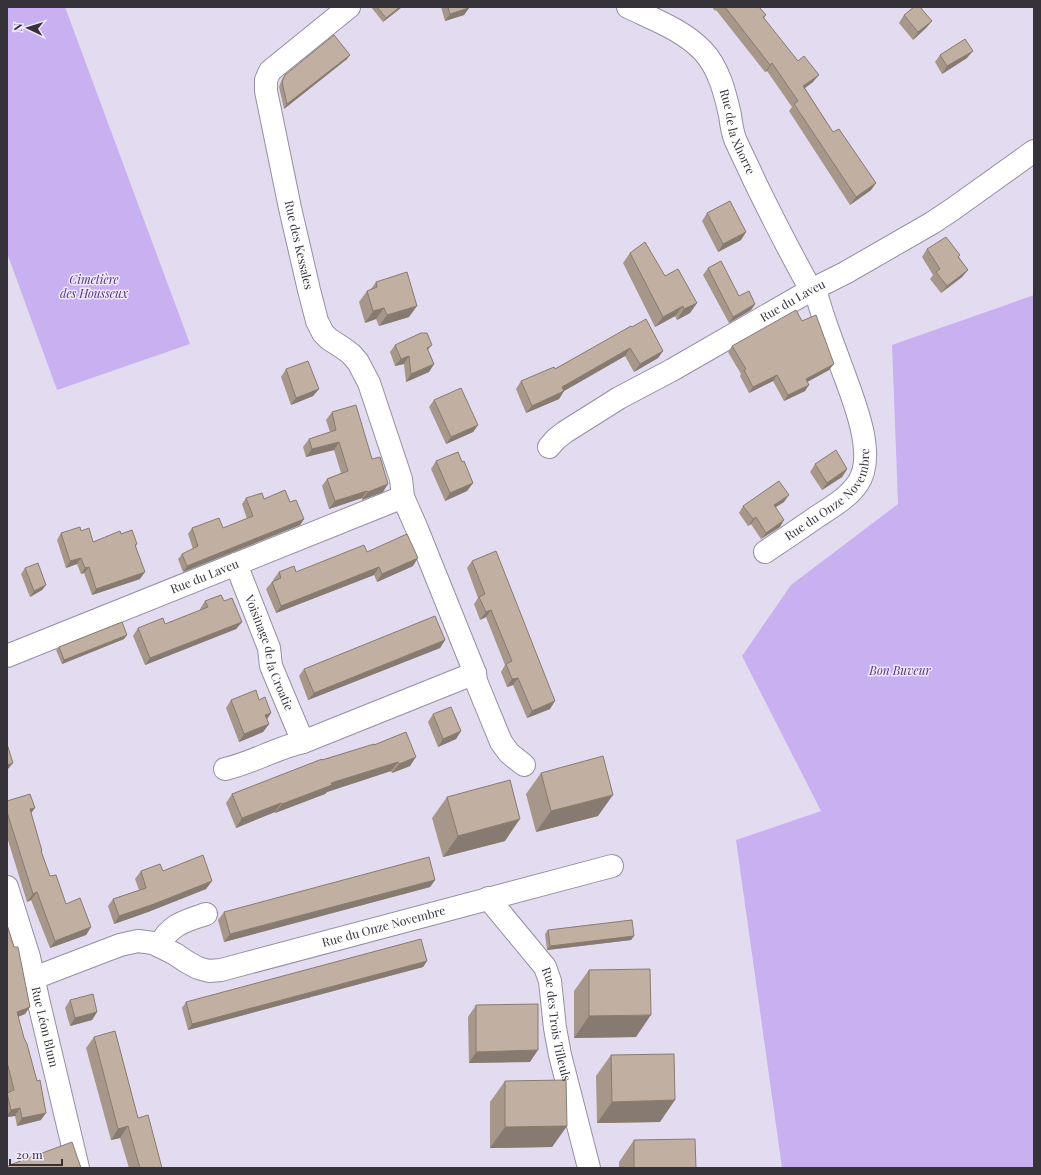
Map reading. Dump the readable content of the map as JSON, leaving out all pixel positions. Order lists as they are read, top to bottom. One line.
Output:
{"streets":{"street":["Rue de la Xhorre","Rue des Kessales","Rue du Laveu","Rue du Onze Novembre","Voisinage de la Croatie","Rue des Trois Tilleuls","Rue Léon Blum"]},"crossings":[["Rue de la Xhorre","Rue du Laveu"],["Rue de la Xhorre","Rue du Onze Novembre"],["Rue des Kessales","Rue du Laveu"],["Rue du Laveu","Rue du Onze Novembre"],["Rue du Laveu","Voisinage de la Croatie"],["Rue du Onze Novembre","Rue des Trois Tilleuls"],["Rue du Onze Novembre","Rue Léon Blum"]],"parks":["Cimetière des Housseux","Bon Buveur"],"scale_bar":"20 m","north":"left"}
